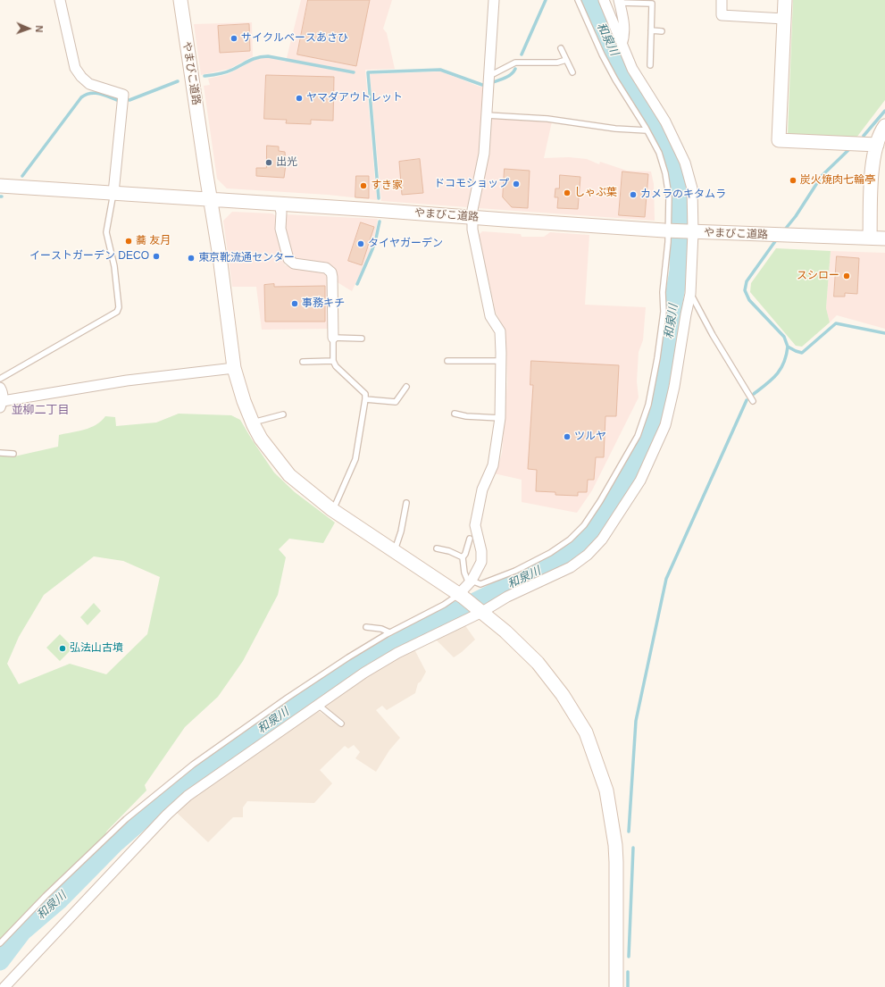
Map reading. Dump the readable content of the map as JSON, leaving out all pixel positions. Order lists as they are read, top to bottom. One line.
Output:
{"streets":{"street":["やまびこ道路"]},"districts":["並柳二丁目"],"water":["和泉川"],"places":["サイクルベースあさひ","ヤマダアウトレット","出光","炭火焼肉七輪亭","ドコモショップ","すき家","しゃぶ葉","カメラのキタムラ","蕎 友月","タイヤガーデン","イーストガーデン DECO","東京靴流通センター","スシロー","事務キチ","ツルヤ","弘法山古墳"],"north":"right"}
